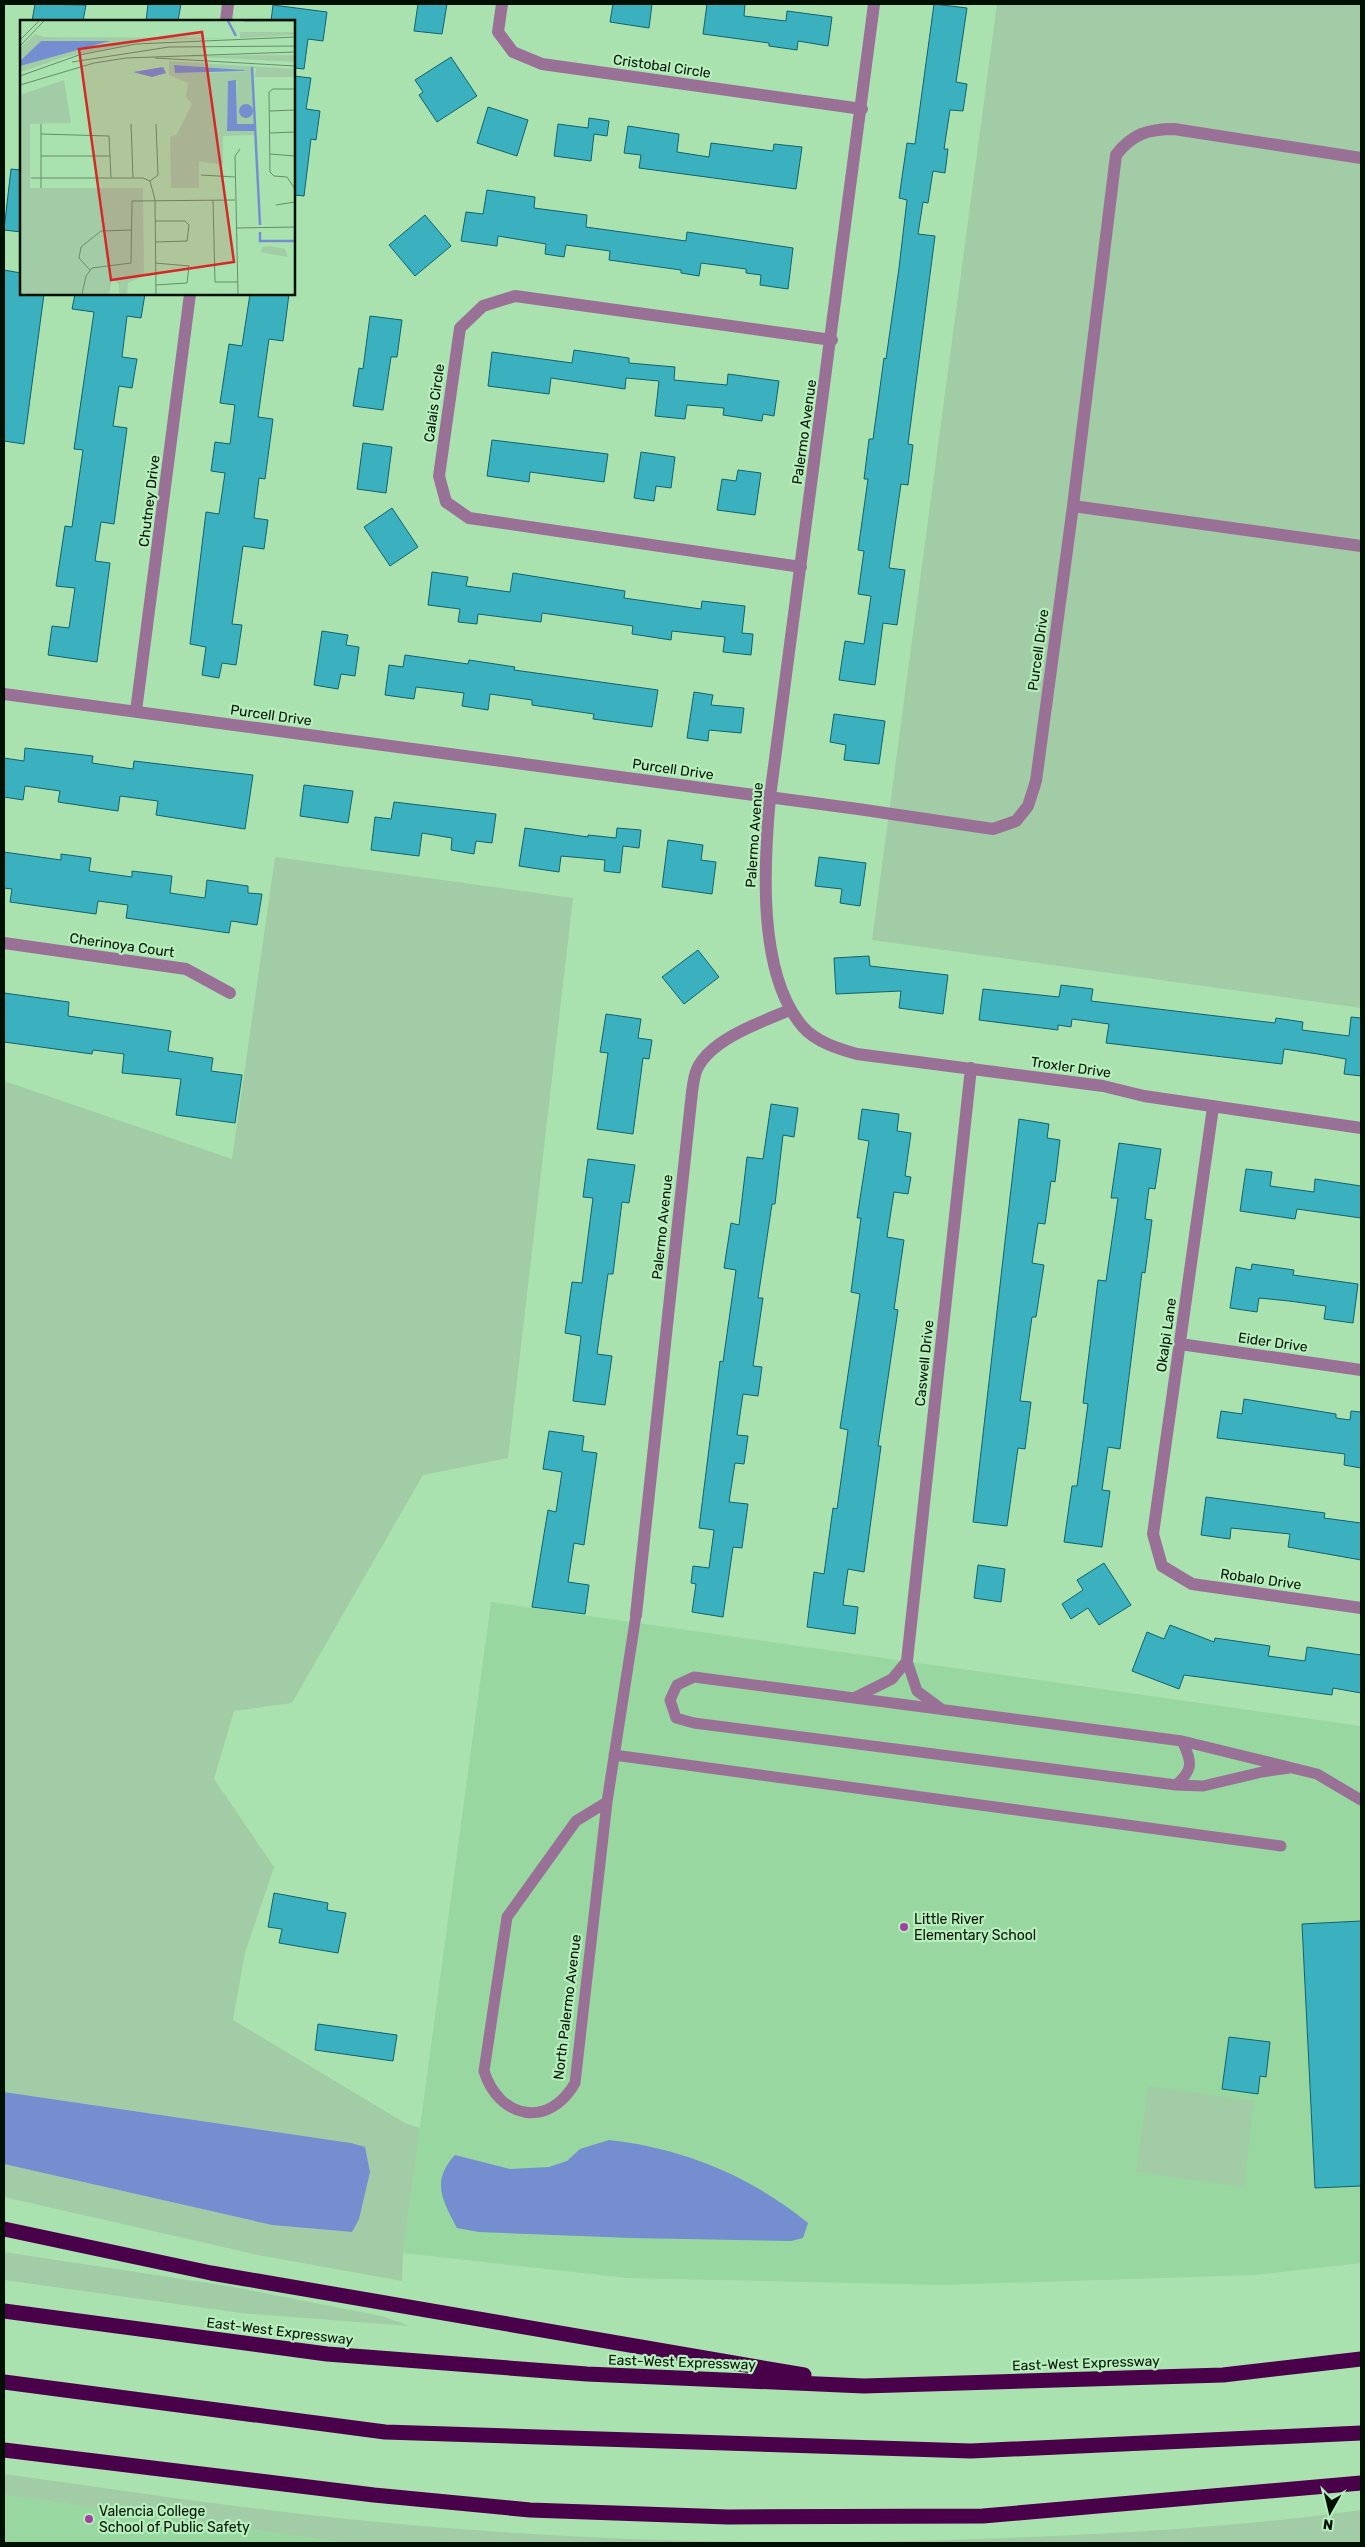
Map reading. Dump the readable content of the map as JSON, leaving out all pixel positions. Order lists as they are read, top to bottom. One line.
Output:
{"streets":{"highway":["East-West Expressway"],"street":["Cristobal Circle","Calais Circle","Palermo Avenue","Chutney Drive","Purcell Drive","Cherinoya Court","Troxler Drive","Okalpi Lane","Eider Drive","Caswell Drive","Robalo Drive"],"lane":["North Palermo Avenue"]},"crossings":[["Cristobal Circle","Palermo Avenue"],["Calais Circle","Palermo Avenue"],["Palermo Avenue","Purcell Drive"],["Palermo Avenue","Troxler Drive"],["Palermo Avenue","North Palermo Avenue"],["Chutney Drive","Purcell Drive"],["Troxler Drive","Okalpi Lane"],["Troxler Drive","Caswell Drive"],["Okalpi Lane","Eider Drive"],["Okalpi Lane","Robalo Drive"]],"places":["Little River Elementary School","Valencia College School of Public Safety"],"north":"bottom"}
